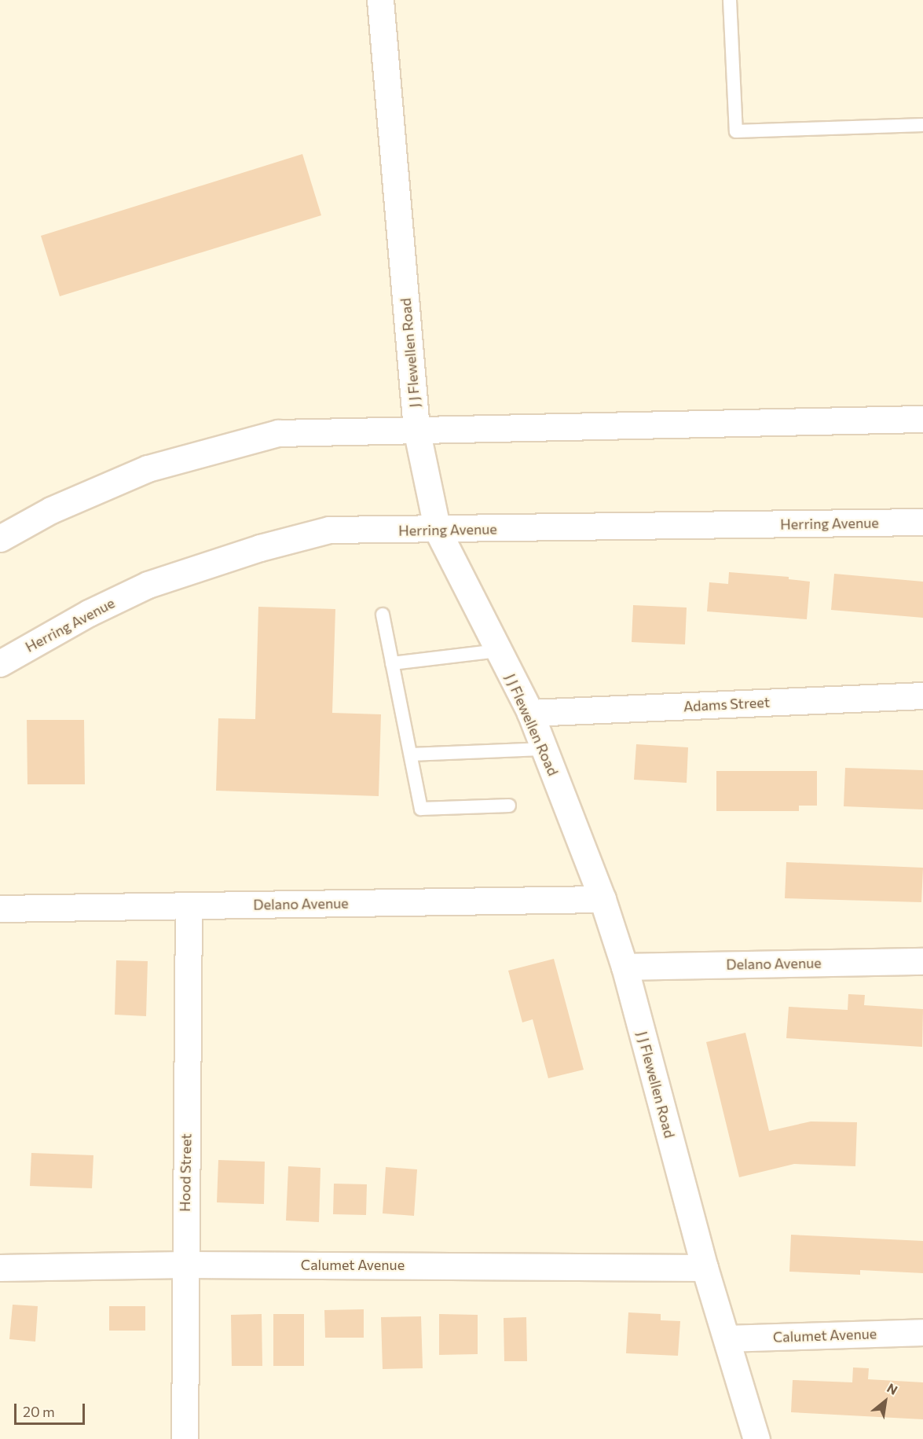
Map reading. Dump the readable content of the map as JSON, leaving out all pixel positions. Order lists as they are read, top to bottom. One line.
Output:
{"streets":{"street":["J J Flewellen Road","Herring Avenue","Adams Street","Delano Avenue","Hood Street","Calumet Avenue"]},"crossings":[["J J Flewellen Road","Herring Avenue"],["J J Flewellen Road","Adams Street"],["J J Flewellen Road","Delano Avenue"],["J J Flewellen Road","Calumet Avenue"],["Delano Avenue","Hood Street"],["Hood Street","Calumet Avenue"]],"scale_bar":"20 m","north":"top right"}
